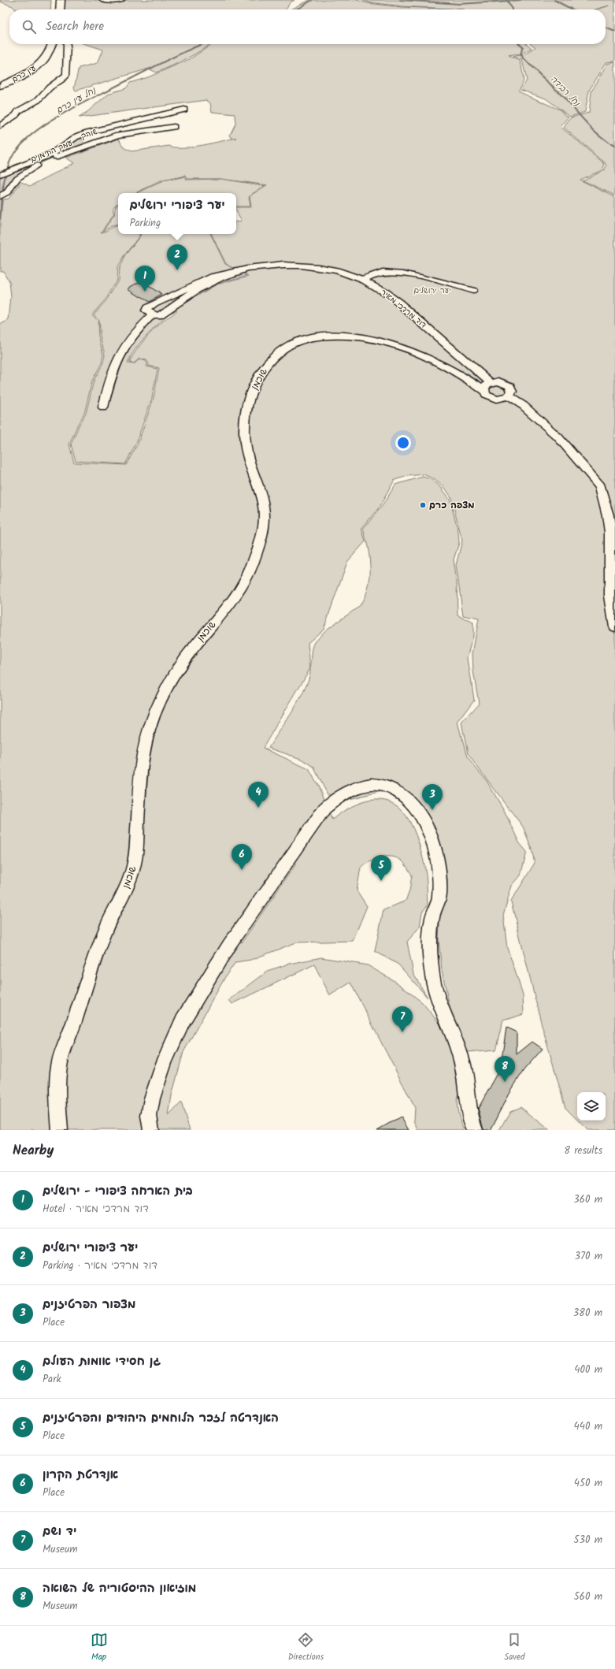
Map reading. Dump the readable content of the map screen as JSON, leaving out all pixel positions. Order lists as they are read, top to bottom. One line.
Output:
{"streets":{"main road":["עין כרם"],"street":["שורק","עמק התימנים","דוד מרדכי מאיר","שוכמן"]},"crossings":[["דוד מרדכי מאיר","שוכמן"]],"water":["נחל רבידה","נחל עין כרם"],"parks":["יער ירושלים"],"places":["מצפה כרם"],"page":{"search":"Search here","popup":["יער ציפורי ירושלים","Parking"],"pins":["2","1","4","3","6","5","7","8"],"heading":["Nearby","8 results"],"list":[{"mark":"1","name":"בית הארחה ציפורי - ירושלים","note":"Hotel · דוד מרדכי מאיר","value":"360 m"},{"mark":"2","name":"יער ציפורי ירושלים","note":"Parking · דוד מרדכי מאיר","value":"370 m"},{"mark":"3","name":"מצפור הפרטיזנים","note":"Place","value":"380 m"},{"mark":"4","name":"גן חסידי אומות העולם","note":"Park","value":"400 m"},{"mark":"5","name":"האנדרטה לזכר הלוחמים היהודים והפרטיזנים","note":"Place","value":"440 m"},{"mark":"6","name":"אנדרטת הקרון","note":"Place","value":"450 m"},{"mark":"7","name":"יד ושם","note":"Museum","value":"530 m"},{"mark":"8","name":"מוזיאון ההיסטוריה של השואה","note":"Museum","value":"560 m"}],"nav":["Map","Directions","Saved"]}}
